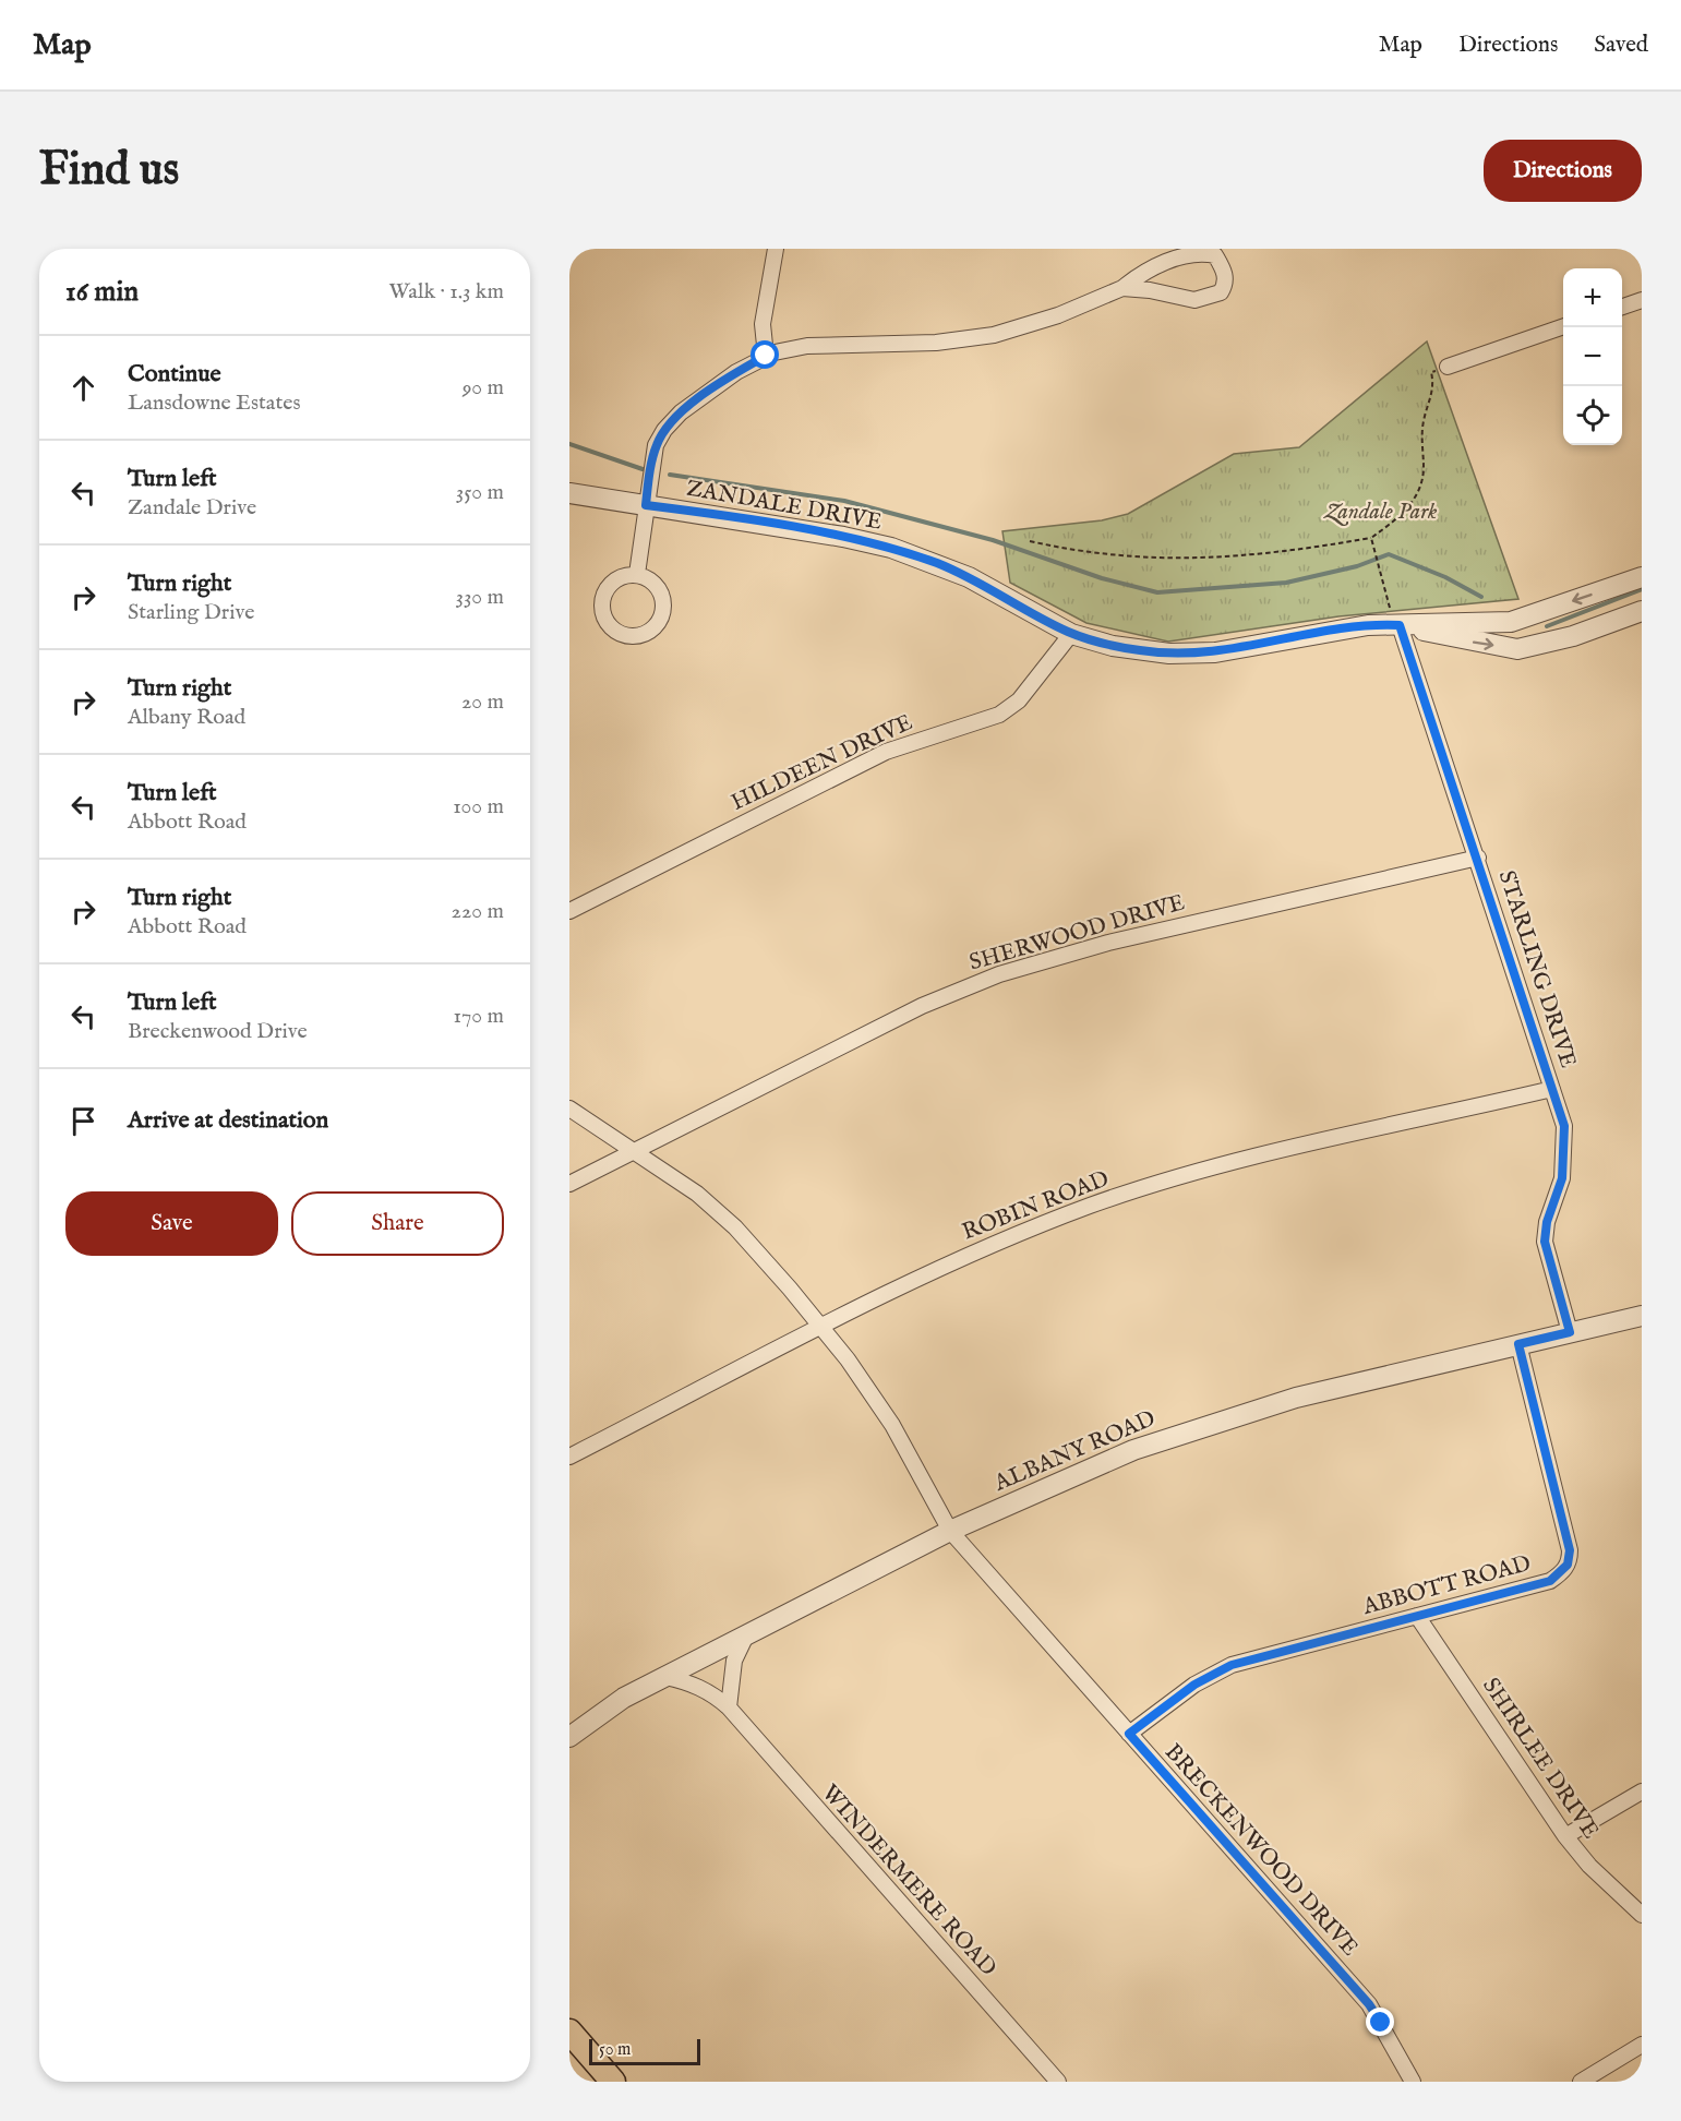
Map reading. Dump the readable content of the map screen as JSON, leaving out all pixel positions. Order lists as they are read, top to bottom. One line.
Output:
{"streets":{"street":["ZANDALE DRIVE","HILDEEN DRIVE","SHERWOOD DRIVE","STARLING DRIVE","ROBIN ROAD","ALBANY ROAD","ABBOTT ROAD","SHIRLEE DRIVE","BRECKENWOOD DRIVE","WINDERMERE ROAD"]},"crossings":[["ZANDALE DRIVE","HILDEEN DRIVE"],["ZANDALE DRIVE","STARLING DRIVE"],["SHERWOOD DRIVE","STARLING DRIVE"],["SHERWOOD DRIVE","BRECKENWOOD DRIVE"],["STARLING DRIVE","ROBIN ROAD"],["STARLING DRIVE","ALBANY ROAD"],["ROBIN ROAD","BRECKENWOOD DRIVE"],["ALBANY ROAD","ABBOTT ROAD"],["ALBANY ROAD","BRECKENWOOD DRIVE"],["ALBANY ROAD","WINDERMERE ROAD"],["ABBOTT ROAD","SHIRLEE DRIVE"],["ABBOTT ROAD","BRECKENWOOD DRIVE"]],"parks":["Zandale Park"],"scale_bar":"50 m","page":{"header":"Map","nav":["Map","Directions","Saved"],"buttons":["Directions",["Save","Share"]],"title":"Find us","heading":["16 min","Walk · 1.3 km"],"map_buttons":["+","−"],"list":[["Continue","Lansdowne Estates","90 m"],["Turn left","Zandale Drive","350 m"],["Turn right","Starling Drive","330 m"],["Turn right","Albany Road","20 m"],["Turn left","Abbott Road","100 m"],["Turn right","Abbott Road","220 m"],["Turn left","Breckenwood Drive","170 m"],"Arrive at destination"],"scale":"50 m"}}
